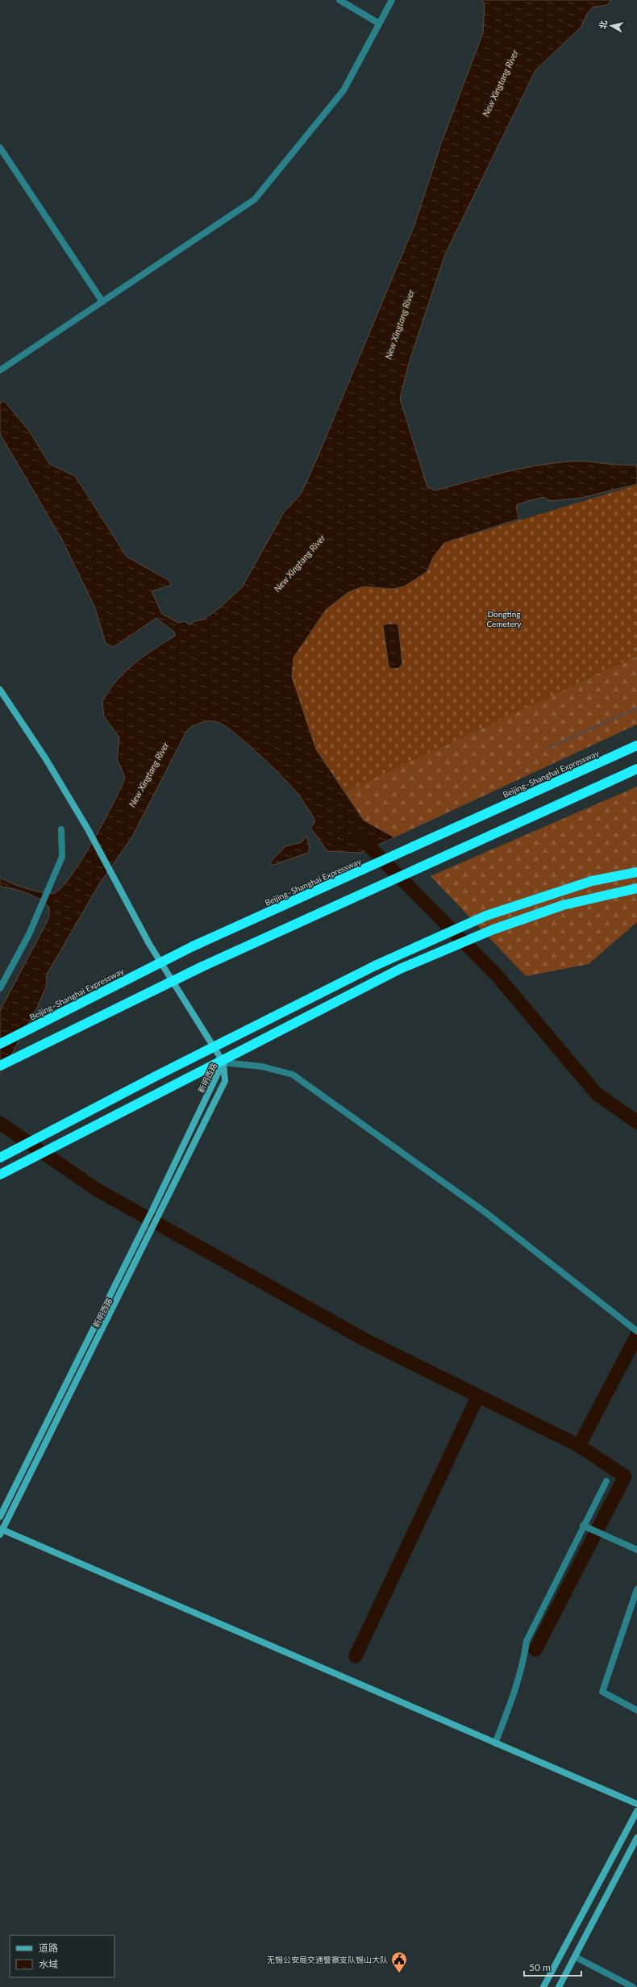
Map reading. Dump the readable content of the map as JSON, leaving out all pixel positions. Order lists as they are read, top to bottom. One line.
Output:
{"streets":{"highway":["Beijing–Shanghai Expressway"],"street":["新明西路"]},"water":["New Xingtang River"],"parks":["Dongting Cemetery"],"places":{"public building":["无锡公安局交通警察支队锡山大队"]},"legend":["道路","水域"],"scale_bar":"50 m","north":"left"}
